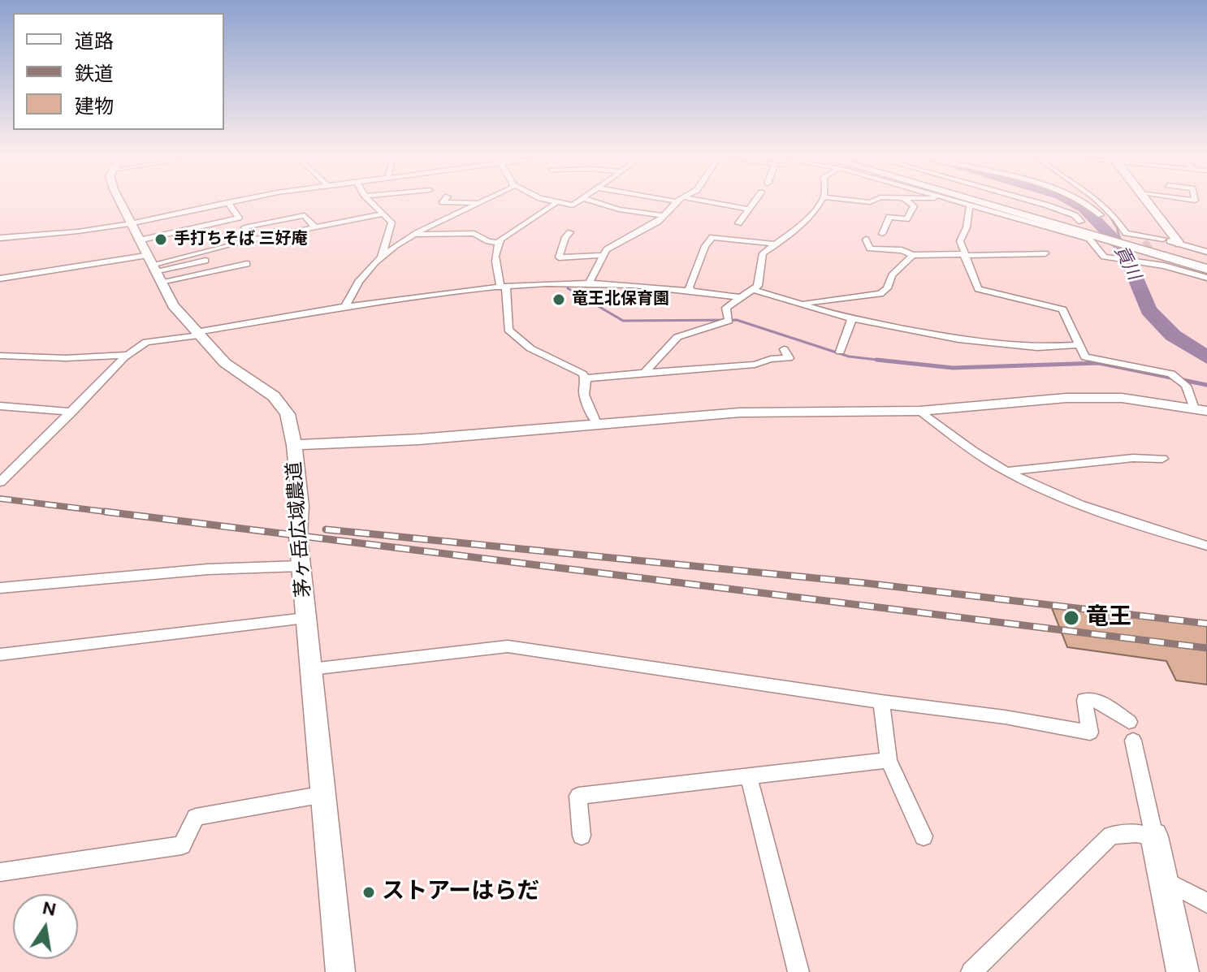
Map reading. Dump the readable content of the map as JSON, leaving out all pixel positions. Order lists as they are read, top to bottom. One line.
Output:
{"streets":{"street":["茅ヶ岳広域農道"]},"water":["貢川"],"places":["手打ちそば 三好庵","竜王北保育園","竜王","ストアーはらだ"],"legend":["道路","鉄道","建物"],"north":"top"}
